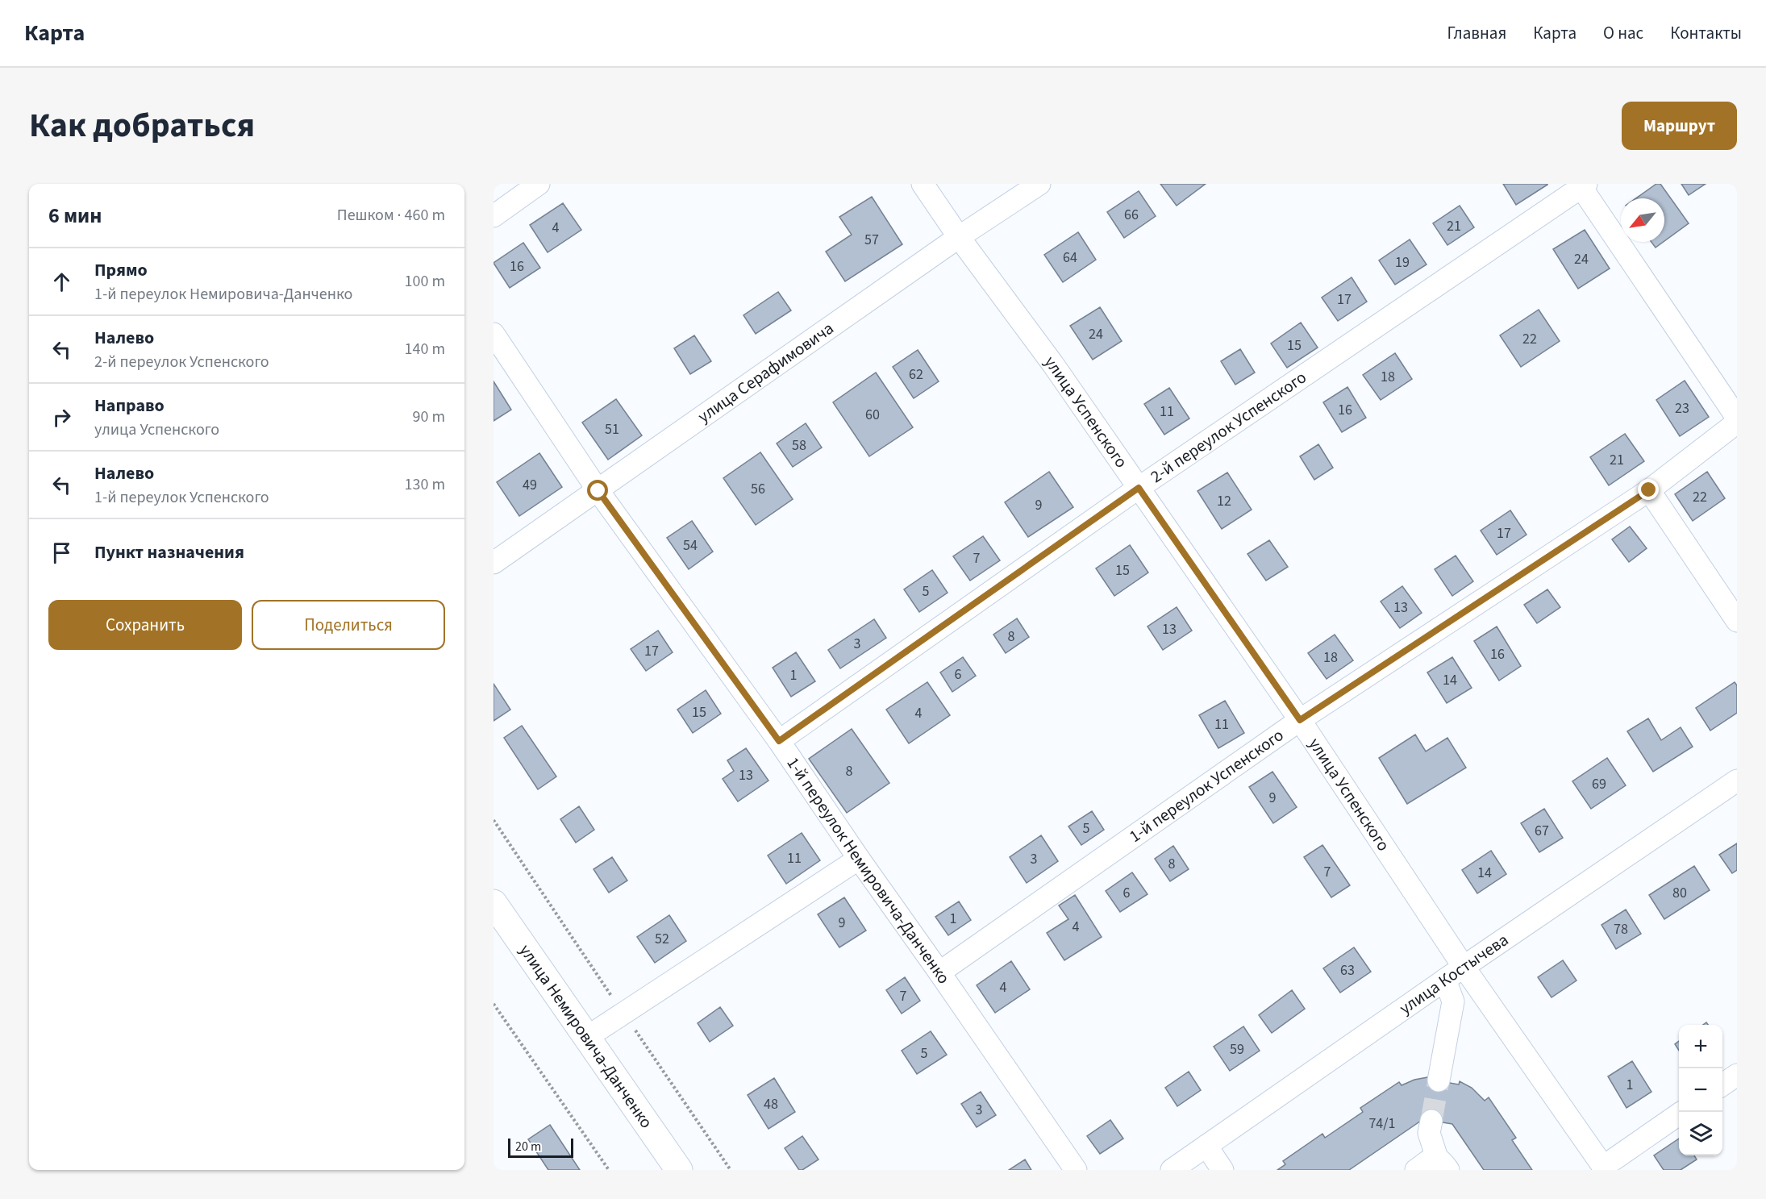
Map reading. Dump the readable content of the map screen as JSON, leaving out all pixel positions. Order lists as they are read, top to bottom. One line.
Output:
{"streets":{"main road":["улица Немировича-Данченко"],"street":["улица Серафимовича","улица Успенского","2-й переулок Успенского","1-й переулок Успенского","1-й переулок Немировича-Данченко","улица Костычева"]},"crossings":[["улица Серафимовича","улица Успенского"],["улица Серафимовича","1-й переулок Немировича-Данченко"],["улица Успенского","2-й переулок Успенского"],["улица Успенского","1-й переулок Успенского"],["улица Успенского","улица Костычева"],["2-й переулок Успенского","1-й переулок Немировича-Данченко"],["1-й переулок Успенского","1-й переулок Немировича-Данченко"]],"house_numbers":["66","21","4","57","64","24","19","16","17","24","22","15","62","18","23","16","11","60","51","58","21","49","56","22","12","9","17","54","7","15","5","13","13","8","3","17","16","18","6","1","14","15","4","11","8","13","69","9","5","67","11","3","8","7","14","6","80","1","9","4","78","52","63","4","7","59","5","1","48","3","74/1"],"scale_bar":"20 m","north":"bottom left","page":{"header":"Карта","nav":["Главная","Карта","О нас","Контакты"],"title":"Как добраться","buttons":["Маршрут",["Сохранить","Поделиться"]],"heading":["6 мин","Пешком · 460 m"],"list":[["Прямо","1-й переулок Немировича-Данченко","100 m"],["Налево","2-й переулок Успенского","140 m"],["Направо","улица Успенского","90 m"],["Налево","1-й переулок Успенского","130 m"],"Пункт назначения"],"map_buttons":["+","−"],"scale":"20 m"}}
